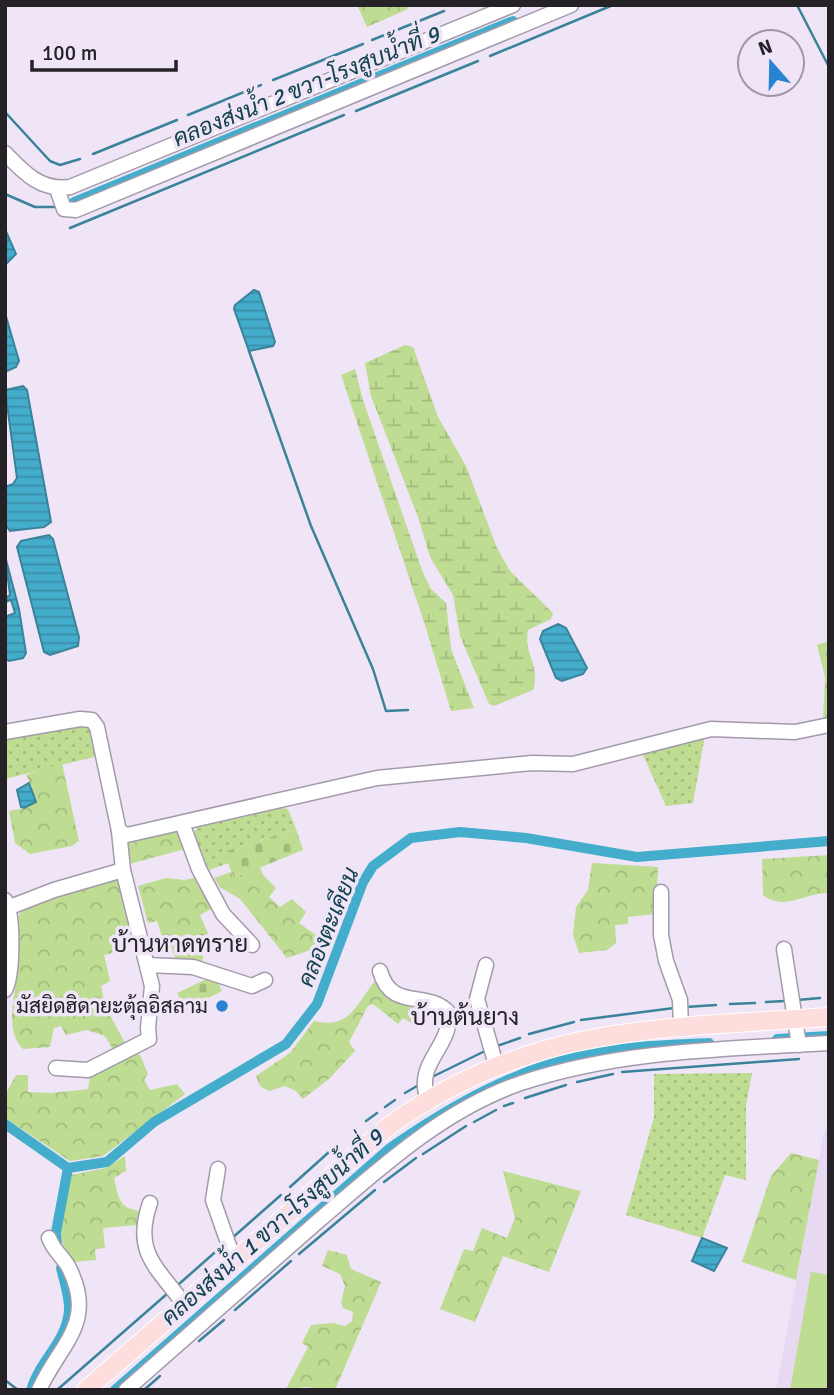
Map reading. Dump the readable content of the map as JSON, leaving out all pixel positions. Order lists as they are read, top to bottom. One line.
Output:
{"districts":["บ้านหาดทราย","บ้านต้นยาง"],"water":["คลองส่งน้ำ 2 ขวา-โรงสูบน้ำที่ 9","คลองตะเคียน","คลองส่งน้ำ 1 ขวา-โรงสูบน้ำที่ 9"],"places":["มัสยิดฮิดายะตุ้ลอิสลาม"],"scale_bar":"100 m","north":"top"}
